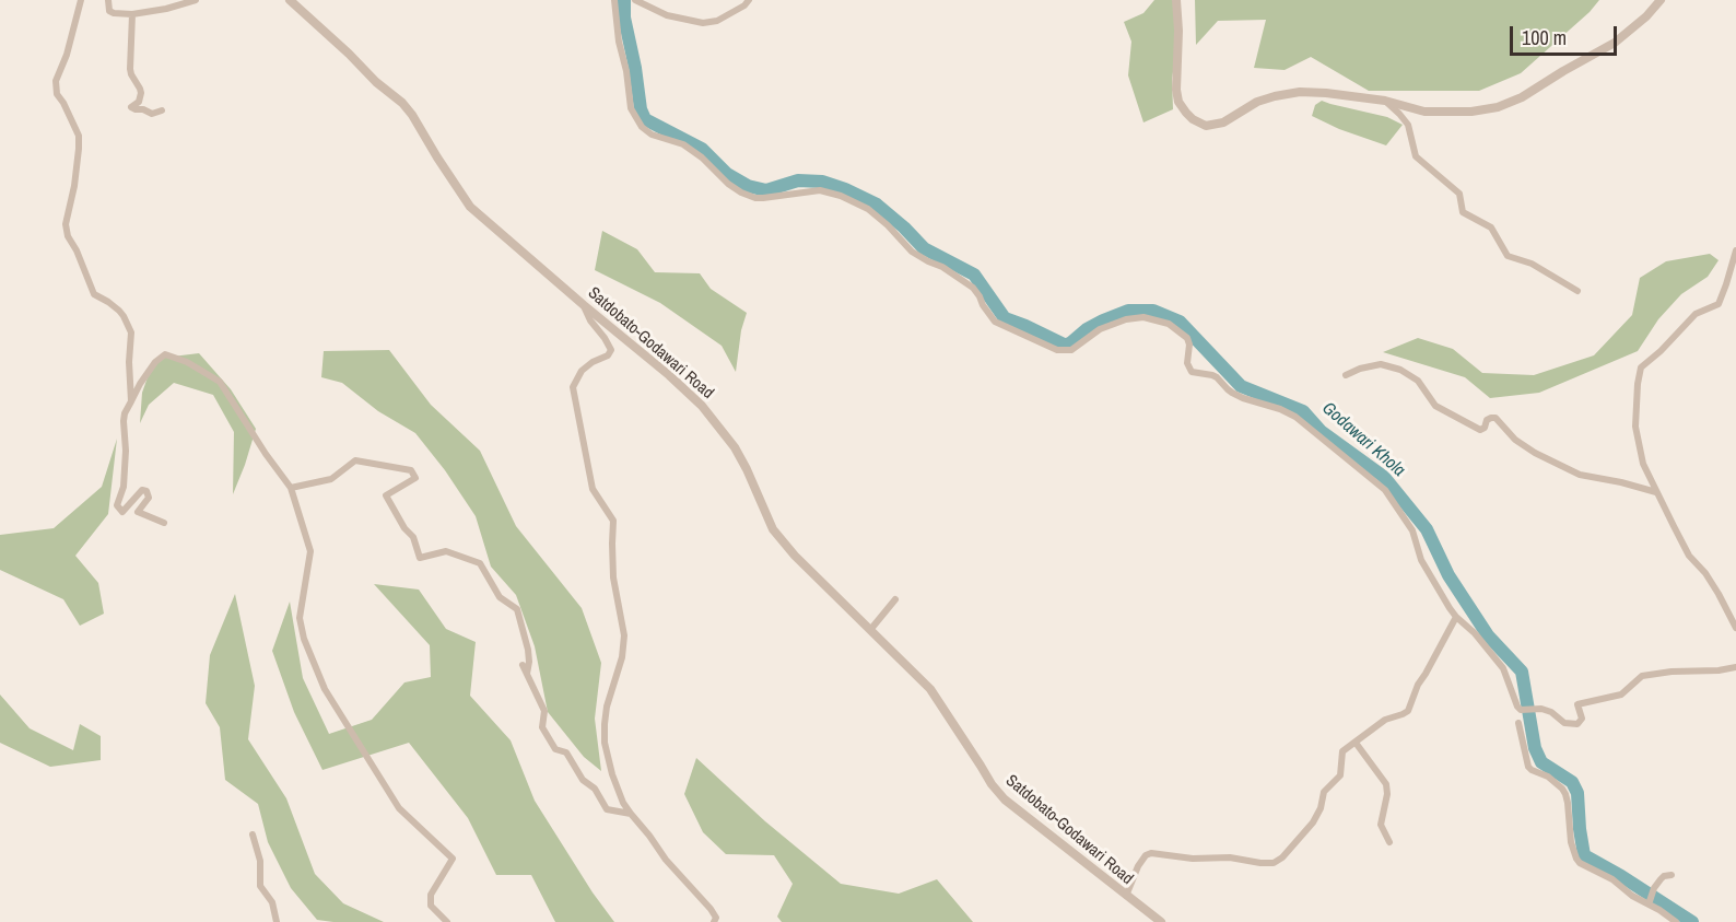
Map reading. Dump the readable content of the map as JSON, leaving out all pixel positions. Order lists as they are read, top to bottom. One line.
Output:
{"streets":{"street":["Satdobato-Godawari Road"]},"water":["Godawari Khola"],"scale_bar":"100 m"}
